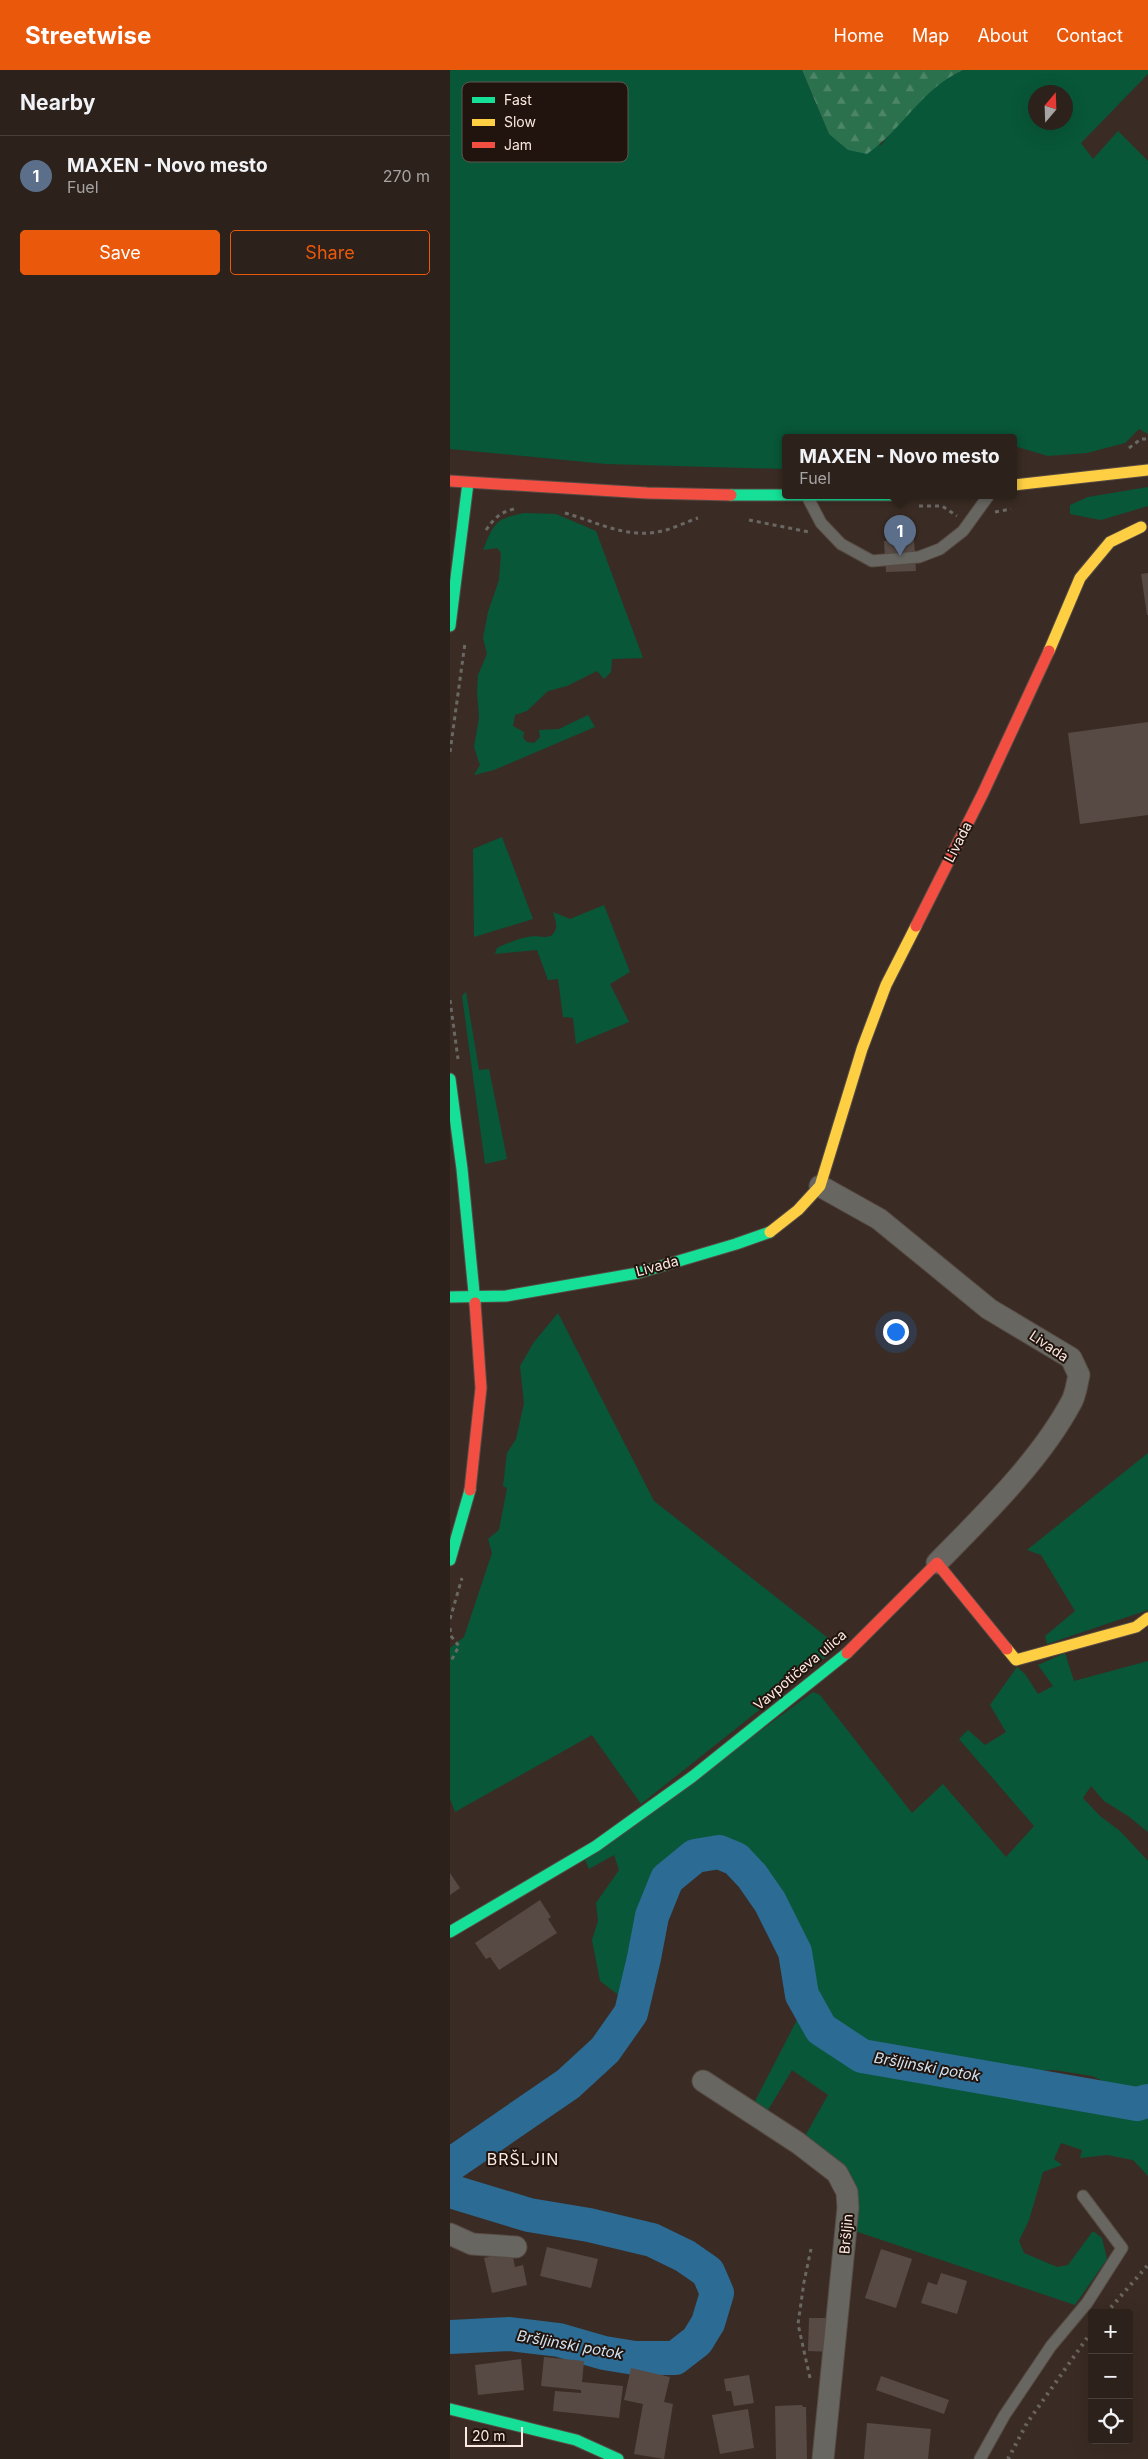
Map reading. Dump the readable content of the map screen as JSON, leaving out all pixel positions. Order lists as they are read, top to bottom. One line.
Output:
{"streets":{"street":["Livada","Vavpotičeva ulica","Bršljin"]},"crossings":[["Livada","Vavpotičeva ulica"]],"districts":["BRŠLJIN"],"water":["Bršljinski potok"],"legend":["Fast","Slow","Jam"],"scale_bar":"20 m","north":"top","page":{"header":"Streetwise","nav":["Home","Map","About","Contact"],"heading":"Nearby","list":[{"mark":"1","name":"MAXEN - Novo mesto","note":"Fuel","value":"270 m"}],"buttons":["Save","Share"],"popup":["MAXEN - Novo mesto","Fuel"],"pins":"1","map_buttons":["+","−"],"scale":"20 m"}}
